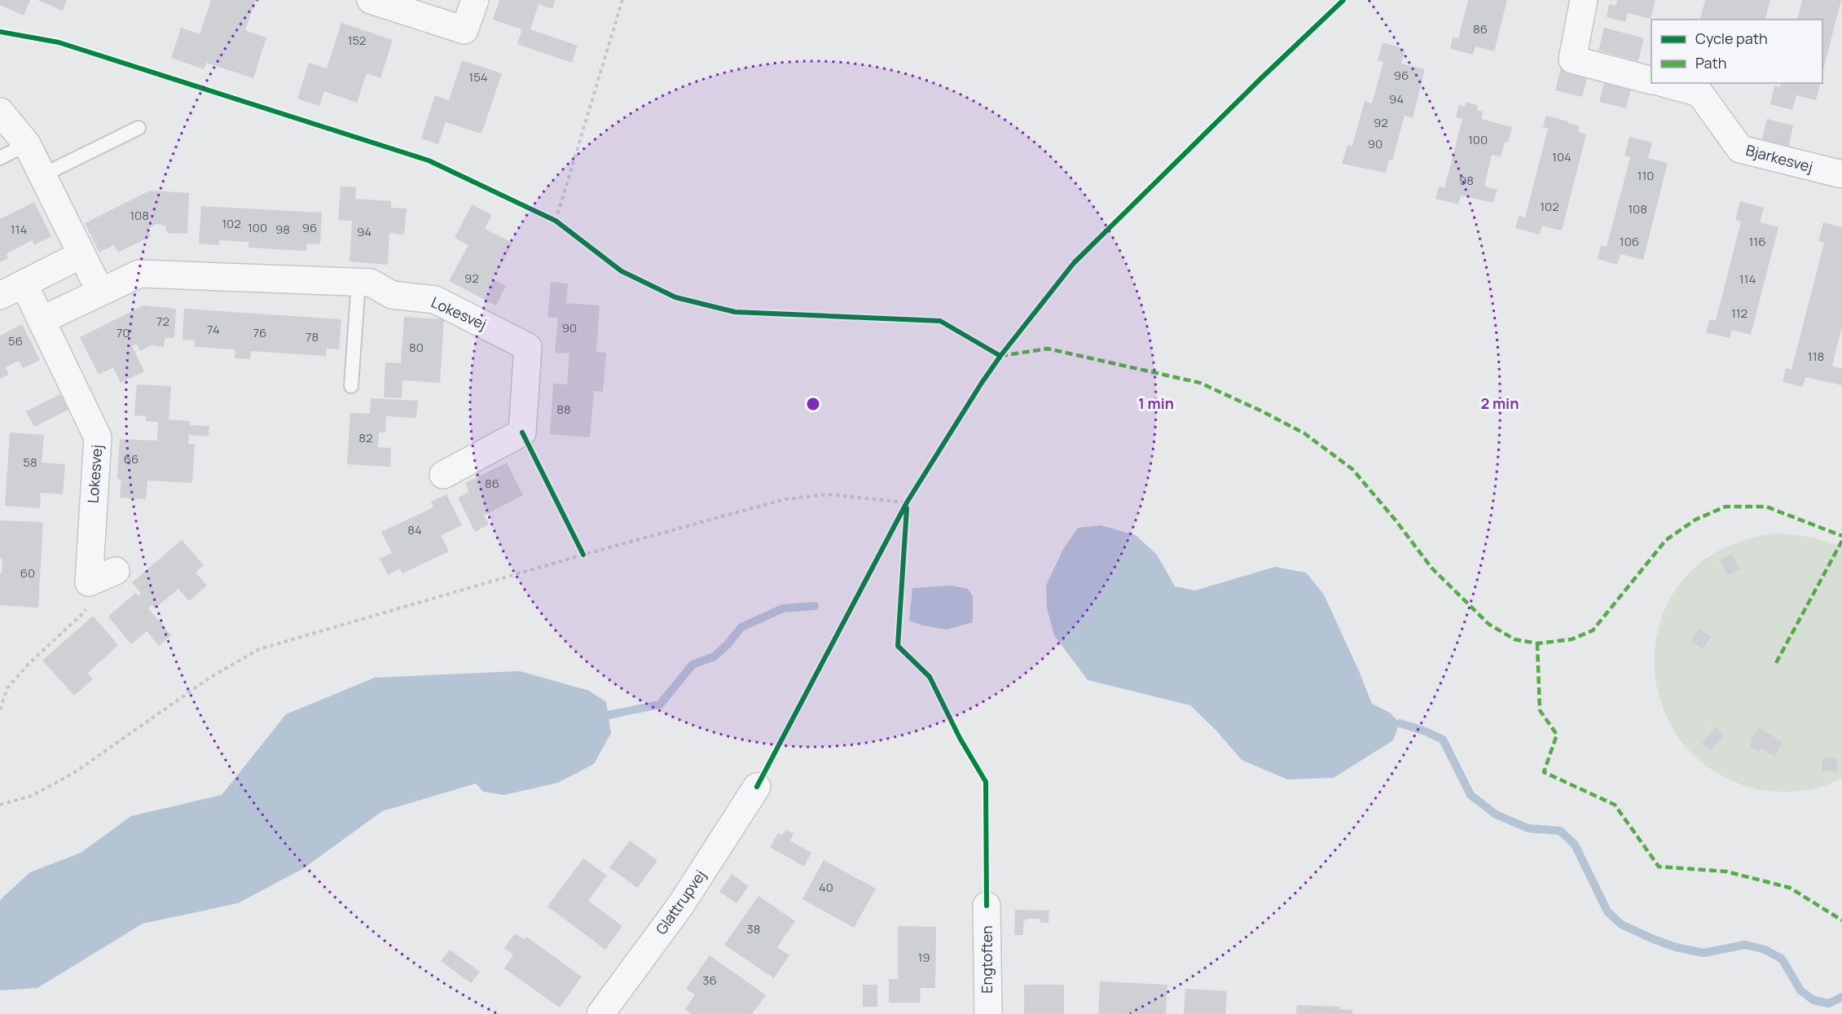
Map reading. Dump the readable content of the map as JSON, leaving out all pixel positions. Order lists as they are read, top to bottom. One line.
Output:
{"streets":{"street":["Bjarkesvej","Lokesvej","Glattrupvej","Engtoften"]},"house_numbers":["86","152","96","154","94","92","100","90","104","110","98","102","108","108","102","100","96","114","98","94","106","116","92","114","112","72","90","74","70","76","78","56","80","118","88","82","66","58","86","84","60","40","38","19","36"],"legend":["Cycle path","Path"],"rings":["1 min","2 min"]}
